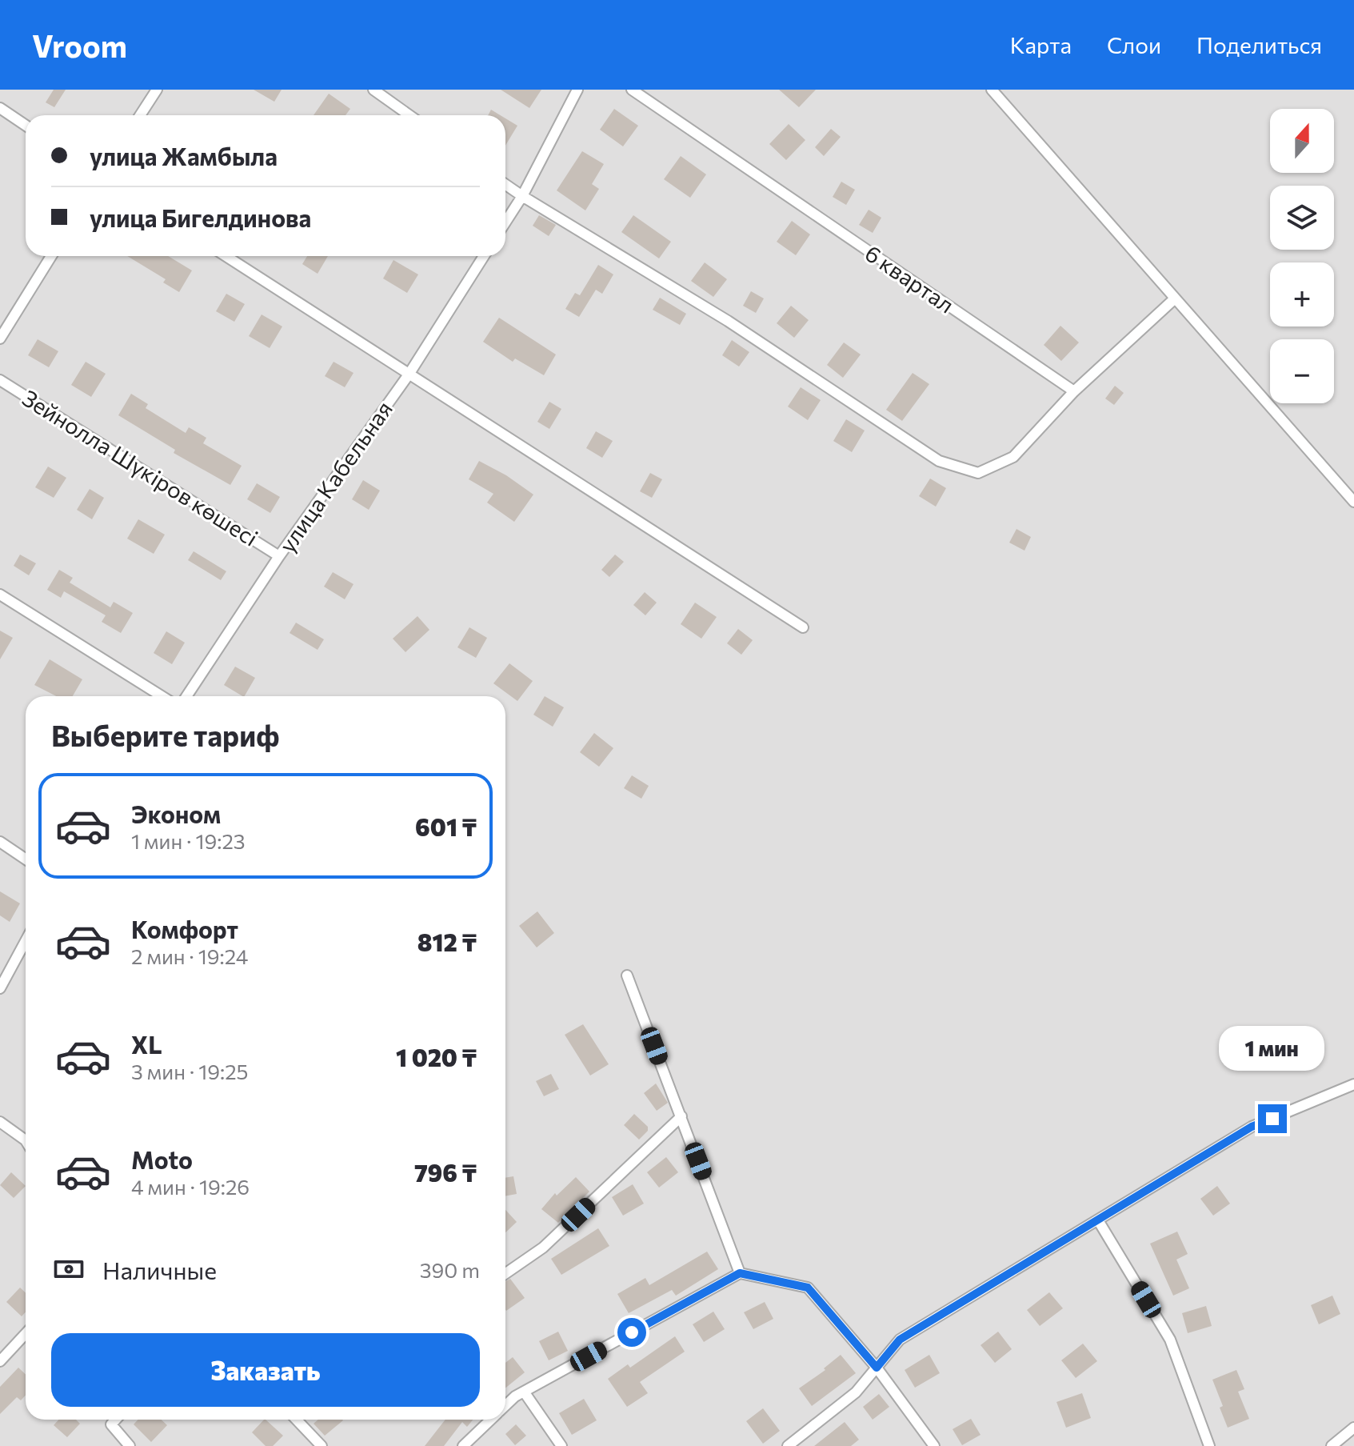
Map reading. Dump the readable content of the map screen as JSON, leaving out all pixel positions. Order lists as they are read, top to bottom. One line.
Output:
{"streets":{"street":["6 квартал","Зейнолла Шүкіров көшесі","улица Кабельная"]},"crossings":[["Зейнолла Шүкіров көшесі","улица Кабельная"]],"north":"top","page":{"header":"Vroom","nav":["Карта","Слои","Поделиться"],"map_buttons":["+","−"],"banner":["улица Жамбыла","улица Бигелдинова"],"heading":"Выберите тариф","list":[{"name":"Эконом","note":"1 мин · 19:23","value":"601 ₸"},{"name":"Комфорт","note":"2 мин · 19:24","value":"812 ₸"},{"name":"XL","note":"3 мин · 19:25","value":"1 020 ₸"},{"name":"Moto","note":"4 мин · 19:26","value":"796 ₸"}],"bubble":"1 мин","pay":["Наличные","390 m"],"buttons":"Заказать"}}
